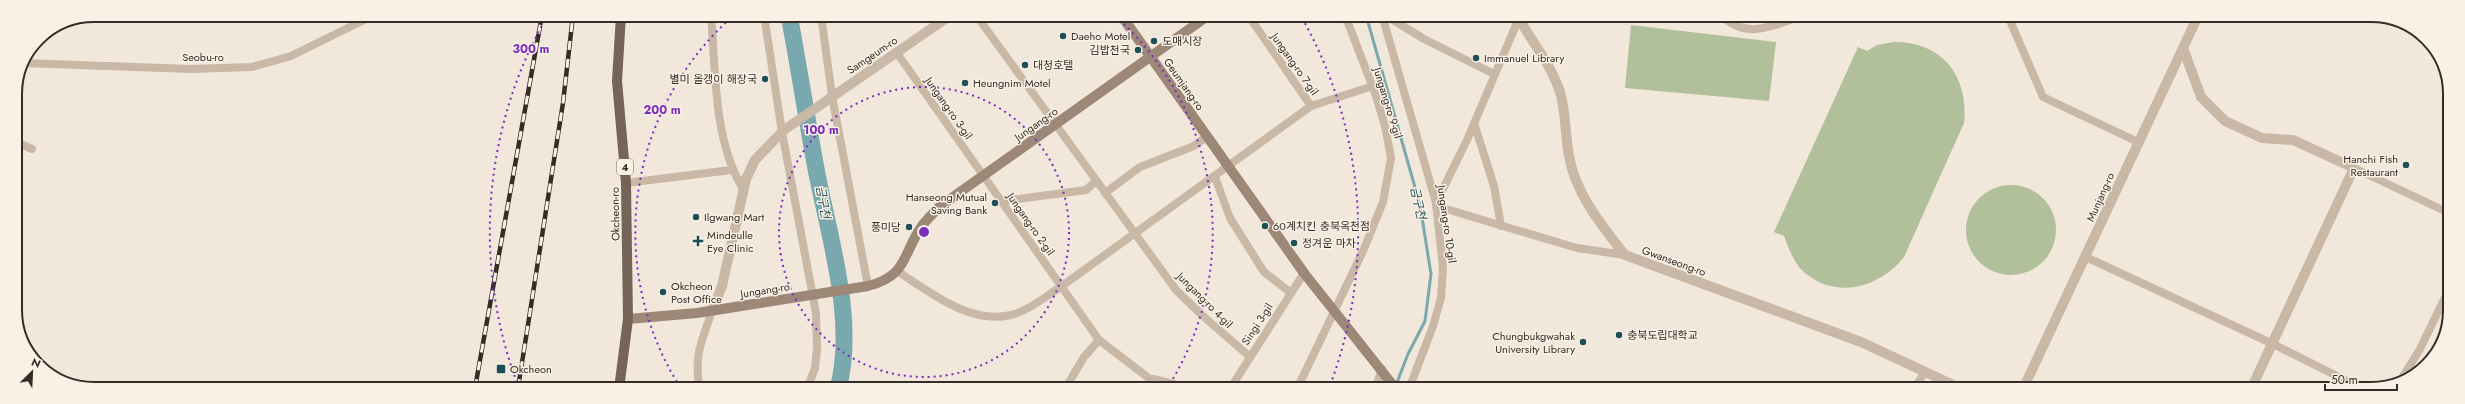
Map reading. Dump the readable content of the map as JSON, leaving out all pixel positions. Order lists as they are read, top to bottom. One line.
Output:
{"streets":{"main road":["Geumjang-ro","Jungang-ro","4","Okcheon-ro"],"street":["Samgeum-ro","Seobu-ro","Jungang-ro 7-gil","Jungang-ro 9-gil","Jungang-ro 3-gil","Munjang-ro","Jungang-ro 2-gil","Jungang-ro 10-gil","Gwanseong-ro","Jungang-ro 4-gil","Singi 3-gil"]},"crossings":[["Samgeum-ro","Jungang-ro 3-gil"],["Geumjang-ro","Jungang-ro 9-gil"],["Geumjang-ro","Jungang-ro"],["Geumjang-ro","Singi 3-gil"],["Jungang-ro 3-gil","Jungang-ro"],["Jungang-ro 3-gil","Jungang-ro 2-gil"],["Jungang-ro","Okcheon-ro"],["Jungang-ro","Jungang-ro 2-gil"],["Jungang-ro","Jungang-ro 4-gil"],["Jungang-ro 4-gil","Singi 3-gil"]],"water":["금구천"],"places":{"other":["Daeho Motel","도매시장","김밥천국","Immanuel Library","대청호텔","별미 올갱이 해장국","Heungnim Motel","Hanchi Fish Restaurant","Hanseong Mutual Saving Bank","Ilgwang Mart","60계치킨 충북옥천점","풍미당","정겨운 마차","Okcheon Post Office","충북도립대학교","Chungbukgwahak University Library"],"health":["Mindeulle Eye Clinic"],"transit":["Okcheon"]},"scale_bar":"50 m","north":"top right","rings":["300 m","200 m","100 m"]}
